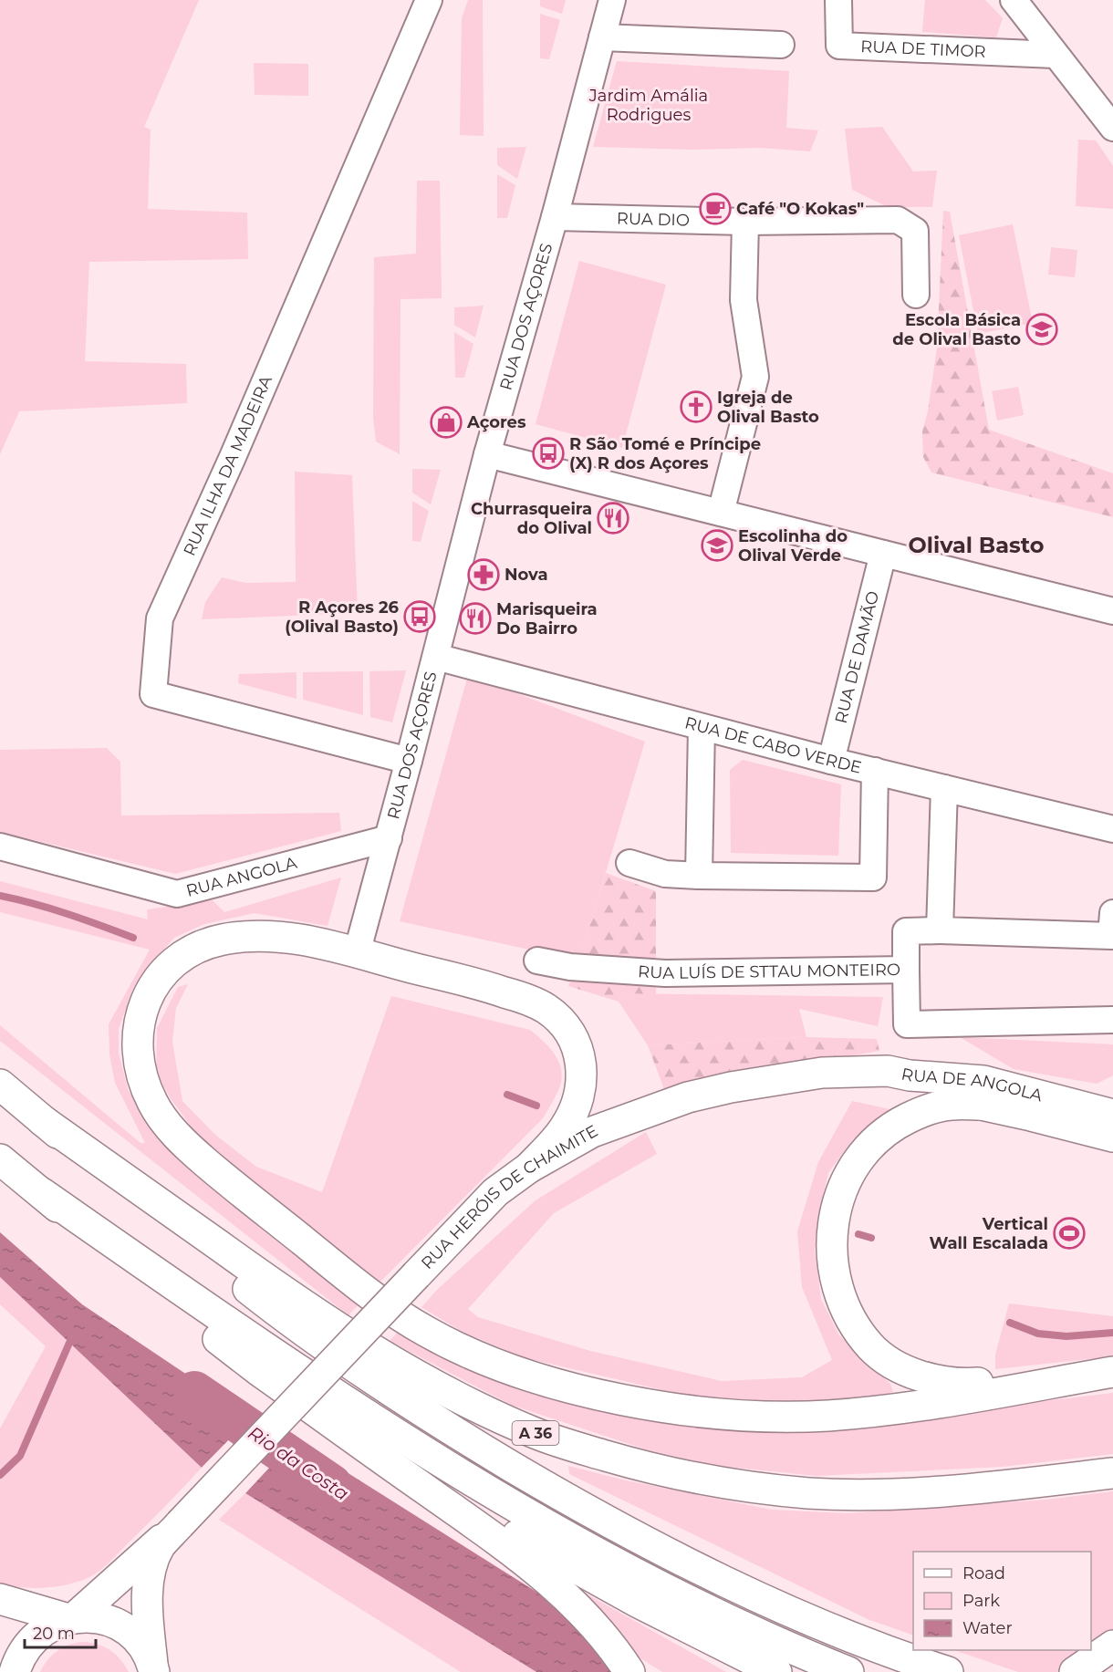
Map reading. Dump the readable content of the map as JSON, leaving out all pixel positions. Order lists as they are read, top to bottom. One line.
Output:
{"streets":{"main road":["RUA DE ANGOLA","RUA HERÓIS DE CHAIMITE","A 36"],"street":["RUA DE TIMOR","RUA DIO","RUA DOS AÇORES","RUA ILHA DA MADEIRA","RUA DE DAMÃO","RUA DE CABO VERDE","RUA ANGOLA","RUA LUÍS DE STTAU MONTEIRO"]},"crossings":[["RUA DIO","RUA DOS AÇORES"],["RUA DOS AÇORES","RUA ILHA DA MADEIRA"],["RUA DOS AÇORES","RUA DE CABO VERDE"],["RUA DOS AÇORES","RUA ANGOLA"],["RUA DE DAMÃO","RUA DE CABO VERDE"],["RUA DE ANGOLA","RUA HERÓIS DE CHAIMITE"]],"districts":["Olival Basto"],"water":["Rio da Costa"],"parks":["Jardim Amália Rodrigues"],"places":{"cafe":["Café \"O Kokas\""],"school or university":["Escola Básica de Olival Basto","Escolinha do Olival Verde"],"church":["Igreja de Olival Basto"],"shop":["Açores"],"bus stop":["R São Tomé e Príncipe (X) R dos Açores","R Açores 26 (Olival Basto)"],"restaurant":["Churrasqueira do Olival","Marisqueira Do Bairro"],"pharmacy":["Nova"],"sports":["Vertical Wall Escalada"]},"legend":["Road","Park","Water"],"scale_bar":"20 m"}
